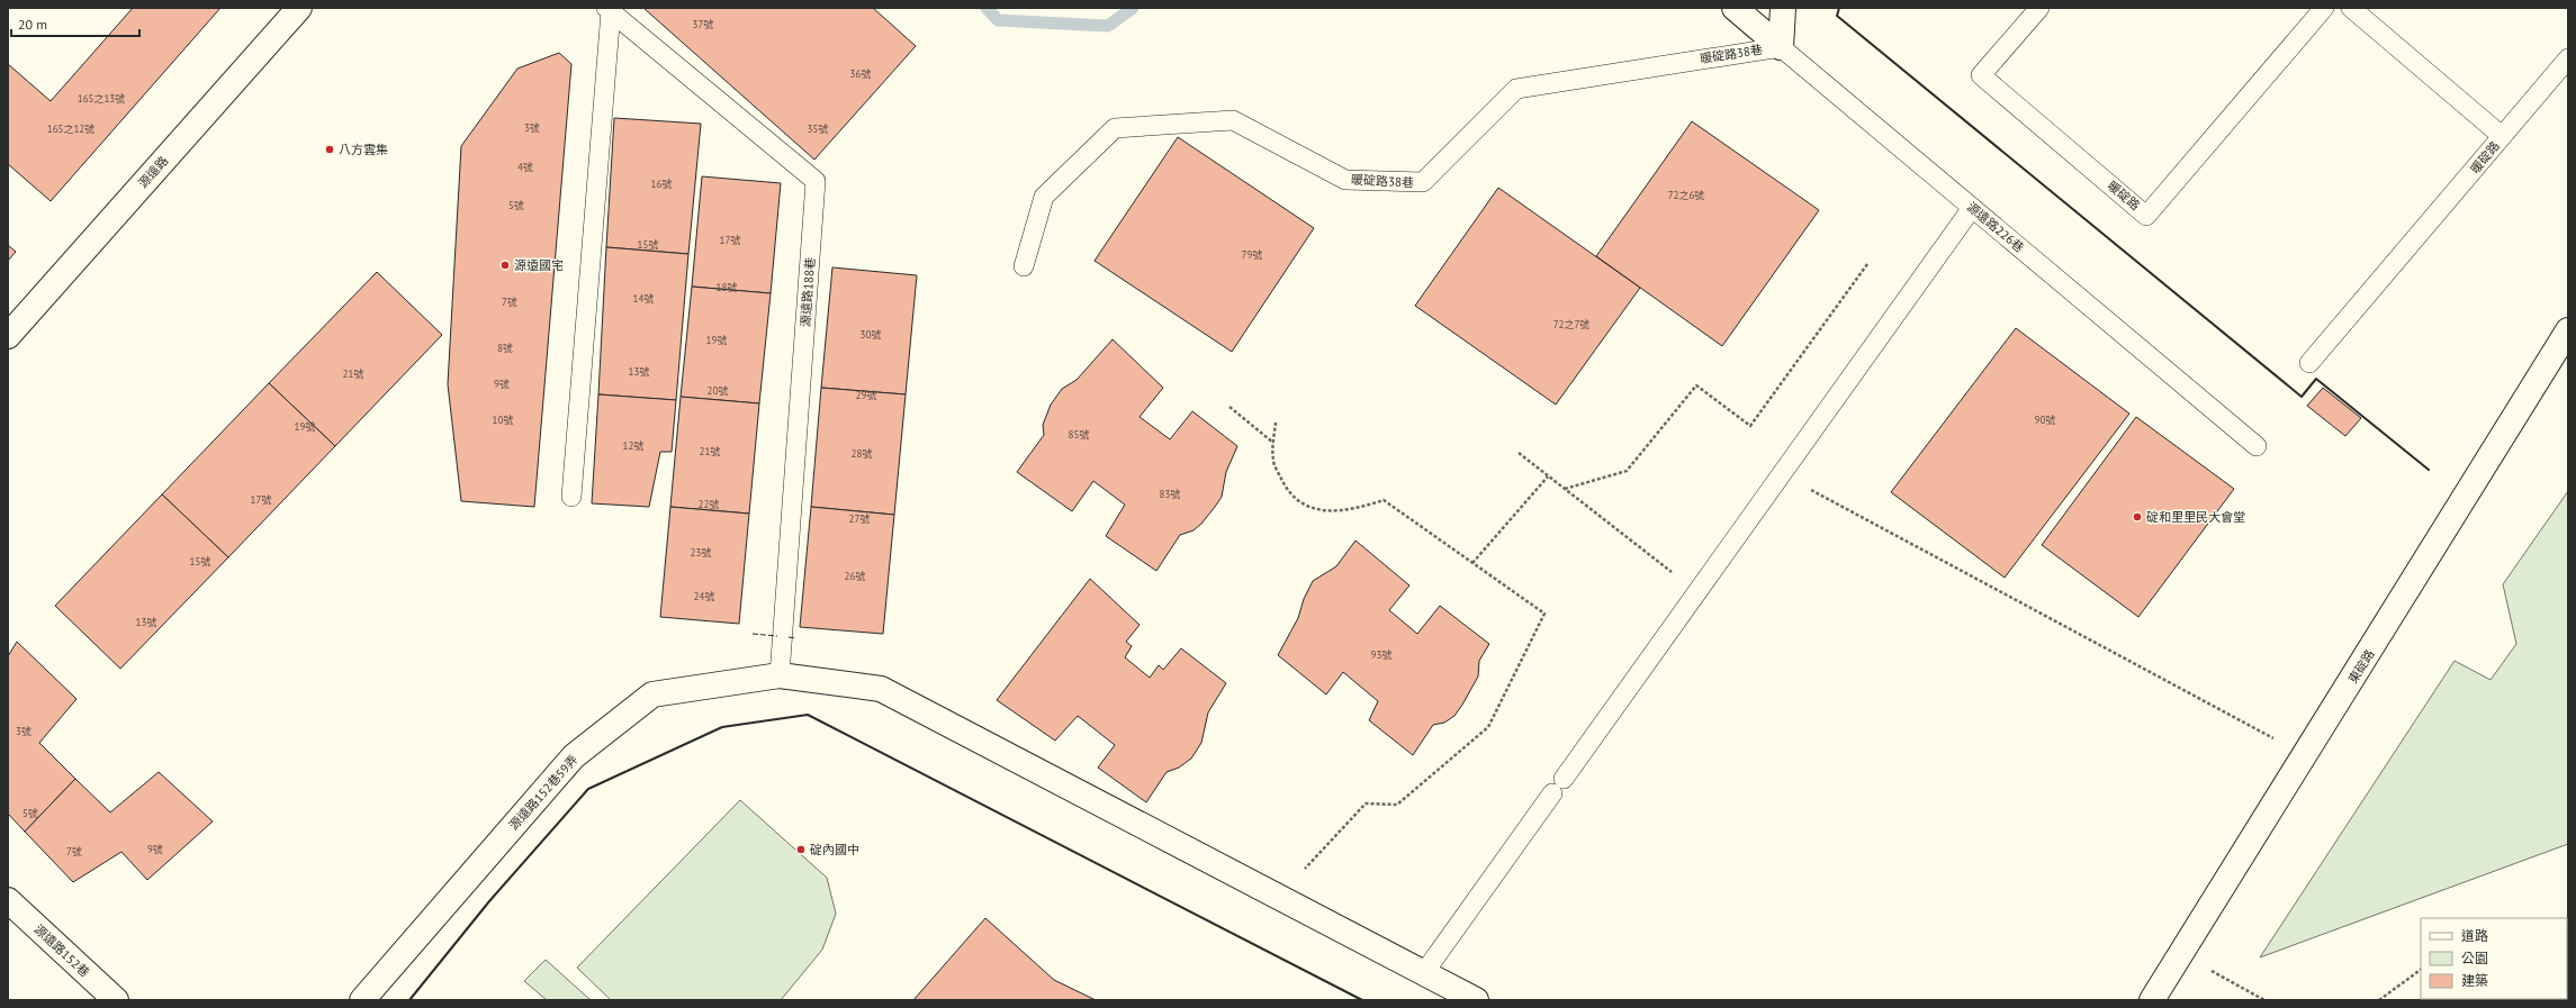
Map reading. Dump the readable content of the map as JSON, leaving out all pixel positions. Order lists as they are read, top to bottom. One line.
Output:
{"streets":{"street":["源遠路","源遠路226巷","東碇路","源遠路152巷59弄","源遠路152巷"],"lane":["暖碇路38巷","暖碇路","源遠路188巷"]},"crossings":[["暖碇路38巷","源遠路226巷"],["源遠路188巷","源遠路152巷59弄"]],"places":["八方雲集","源遠國宅","碇和里里民大會堂","碇內國中"],"house_numbers":["37號","36號","165之13號","3號","165之12號","35號","4號","16號","72之6號","5號","17號","15號","79號","18號","14號","7號","72之7號","30號","19號","8號","13號","21號","9號","20號","29號","10號","90號","19號","85號","12號","21號","28號","83號","17號","22號","27號","23號","15號","26號","24號","13號","93號","3號","5號","9號","7號"],"legend":["道路","公園","建築"],"scale_bar":"20 m"}
